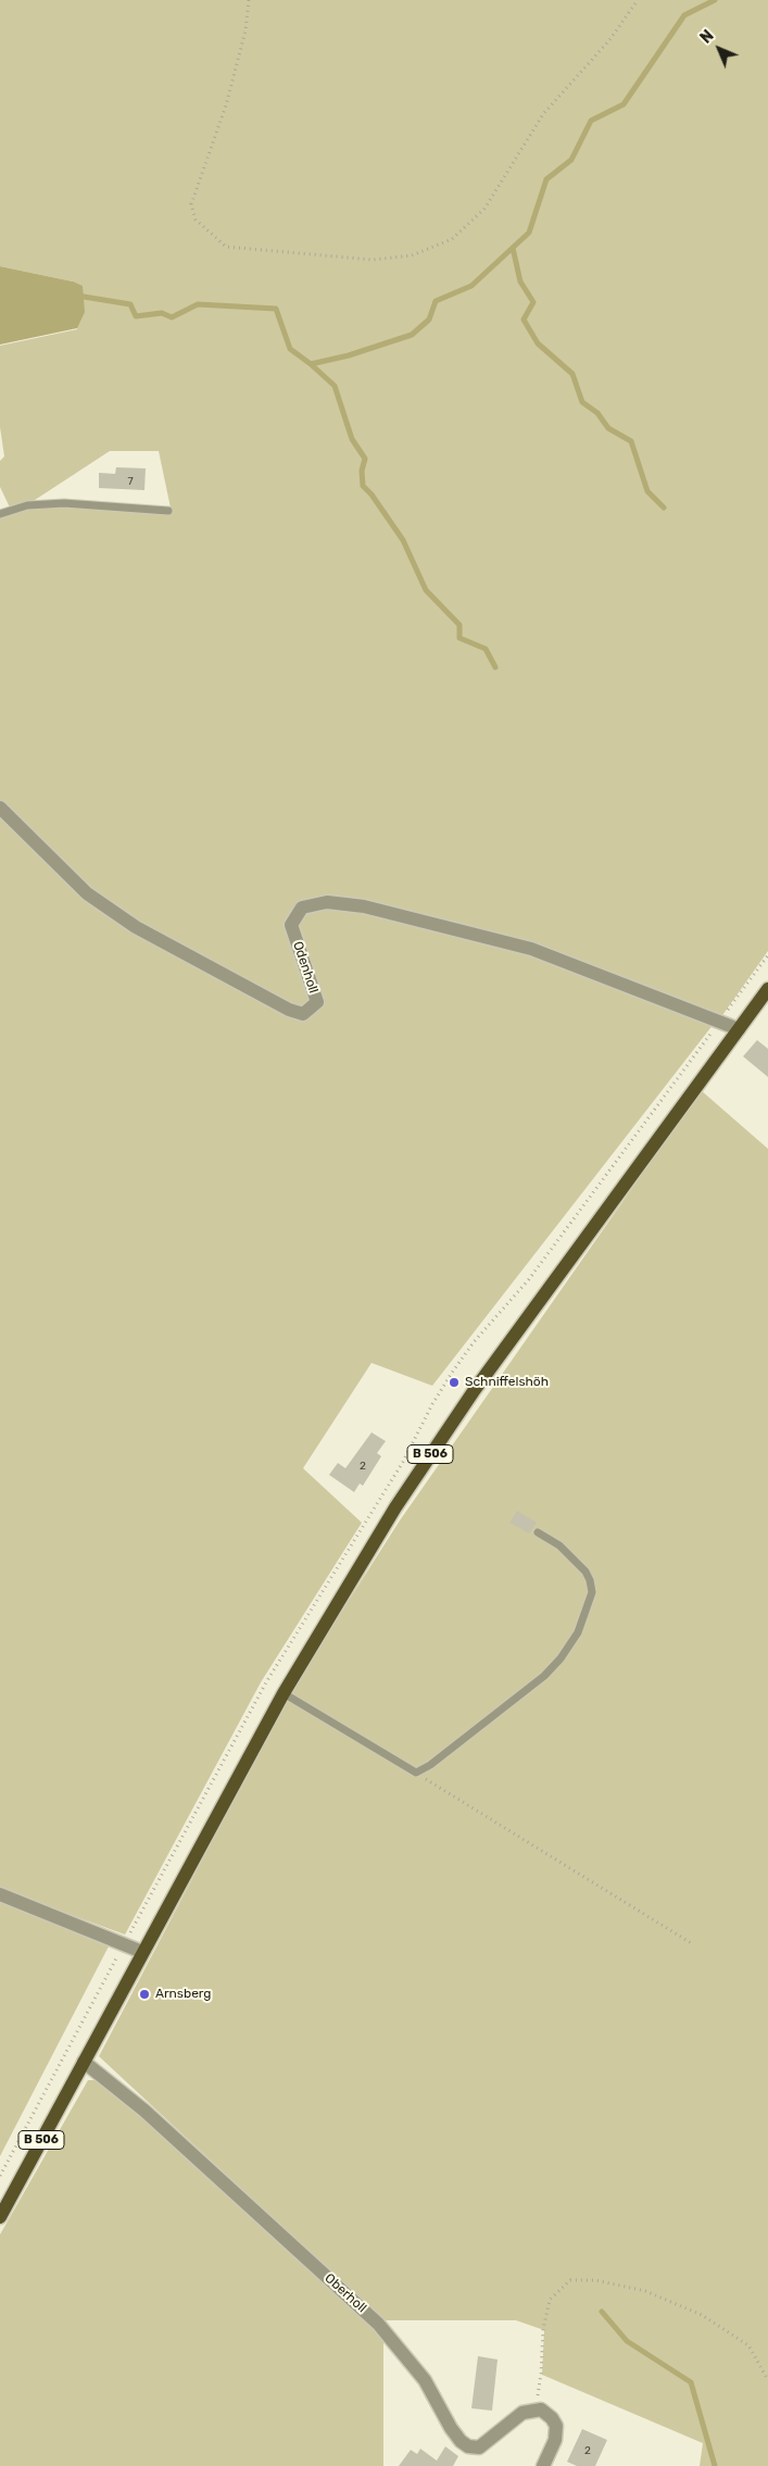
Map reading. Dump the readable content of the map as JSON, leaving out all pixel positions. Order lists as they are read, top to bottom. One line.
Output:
{"streets":{"main road":["B 506"],"street":["Odenholl","Oberholl"]},"crossings":[["Odenholl","B 506"],["B 506","Oberholl"]],"places":["Schniffelshöh","Arnsberg"],"house_numbers":["7","2","2"],"north":"top left"}
